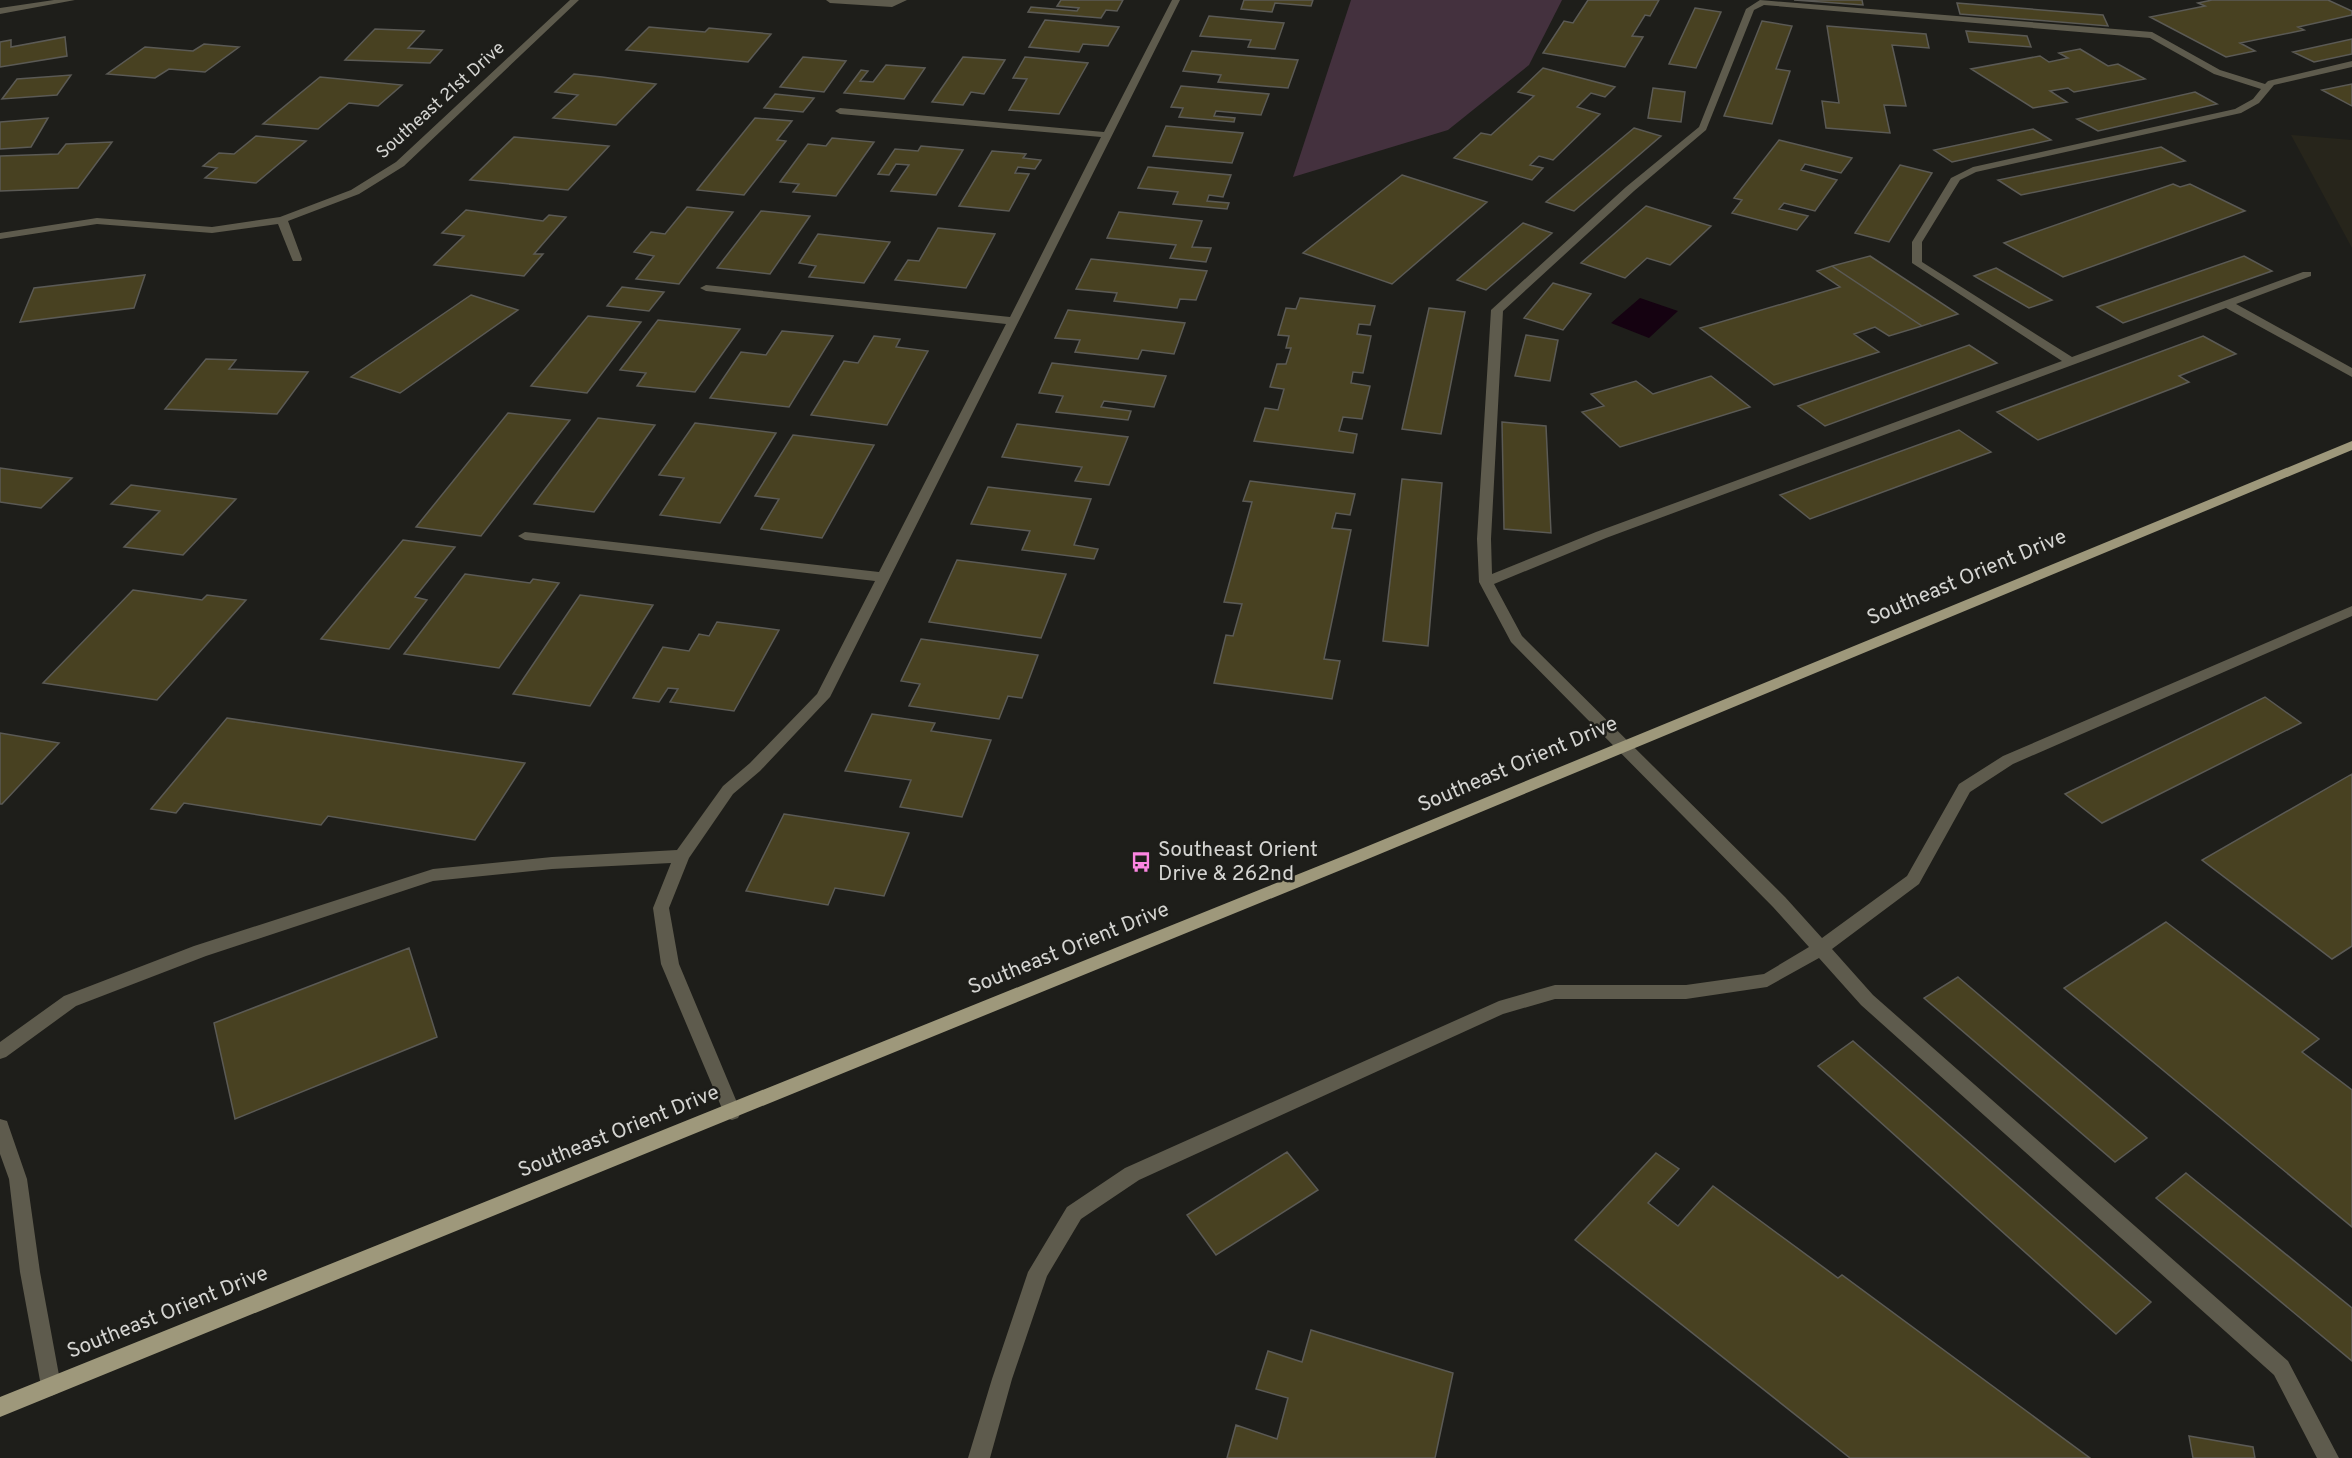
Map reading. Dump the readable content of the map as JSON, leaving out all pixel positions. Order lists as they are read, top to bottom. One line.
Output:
{"streets":{"main road":["Southeast Orient Drive"],"street":["Southeast 21st Drive"]},"places":{"bus stop":["Southeast Orient Drive & 262nd"]}}
